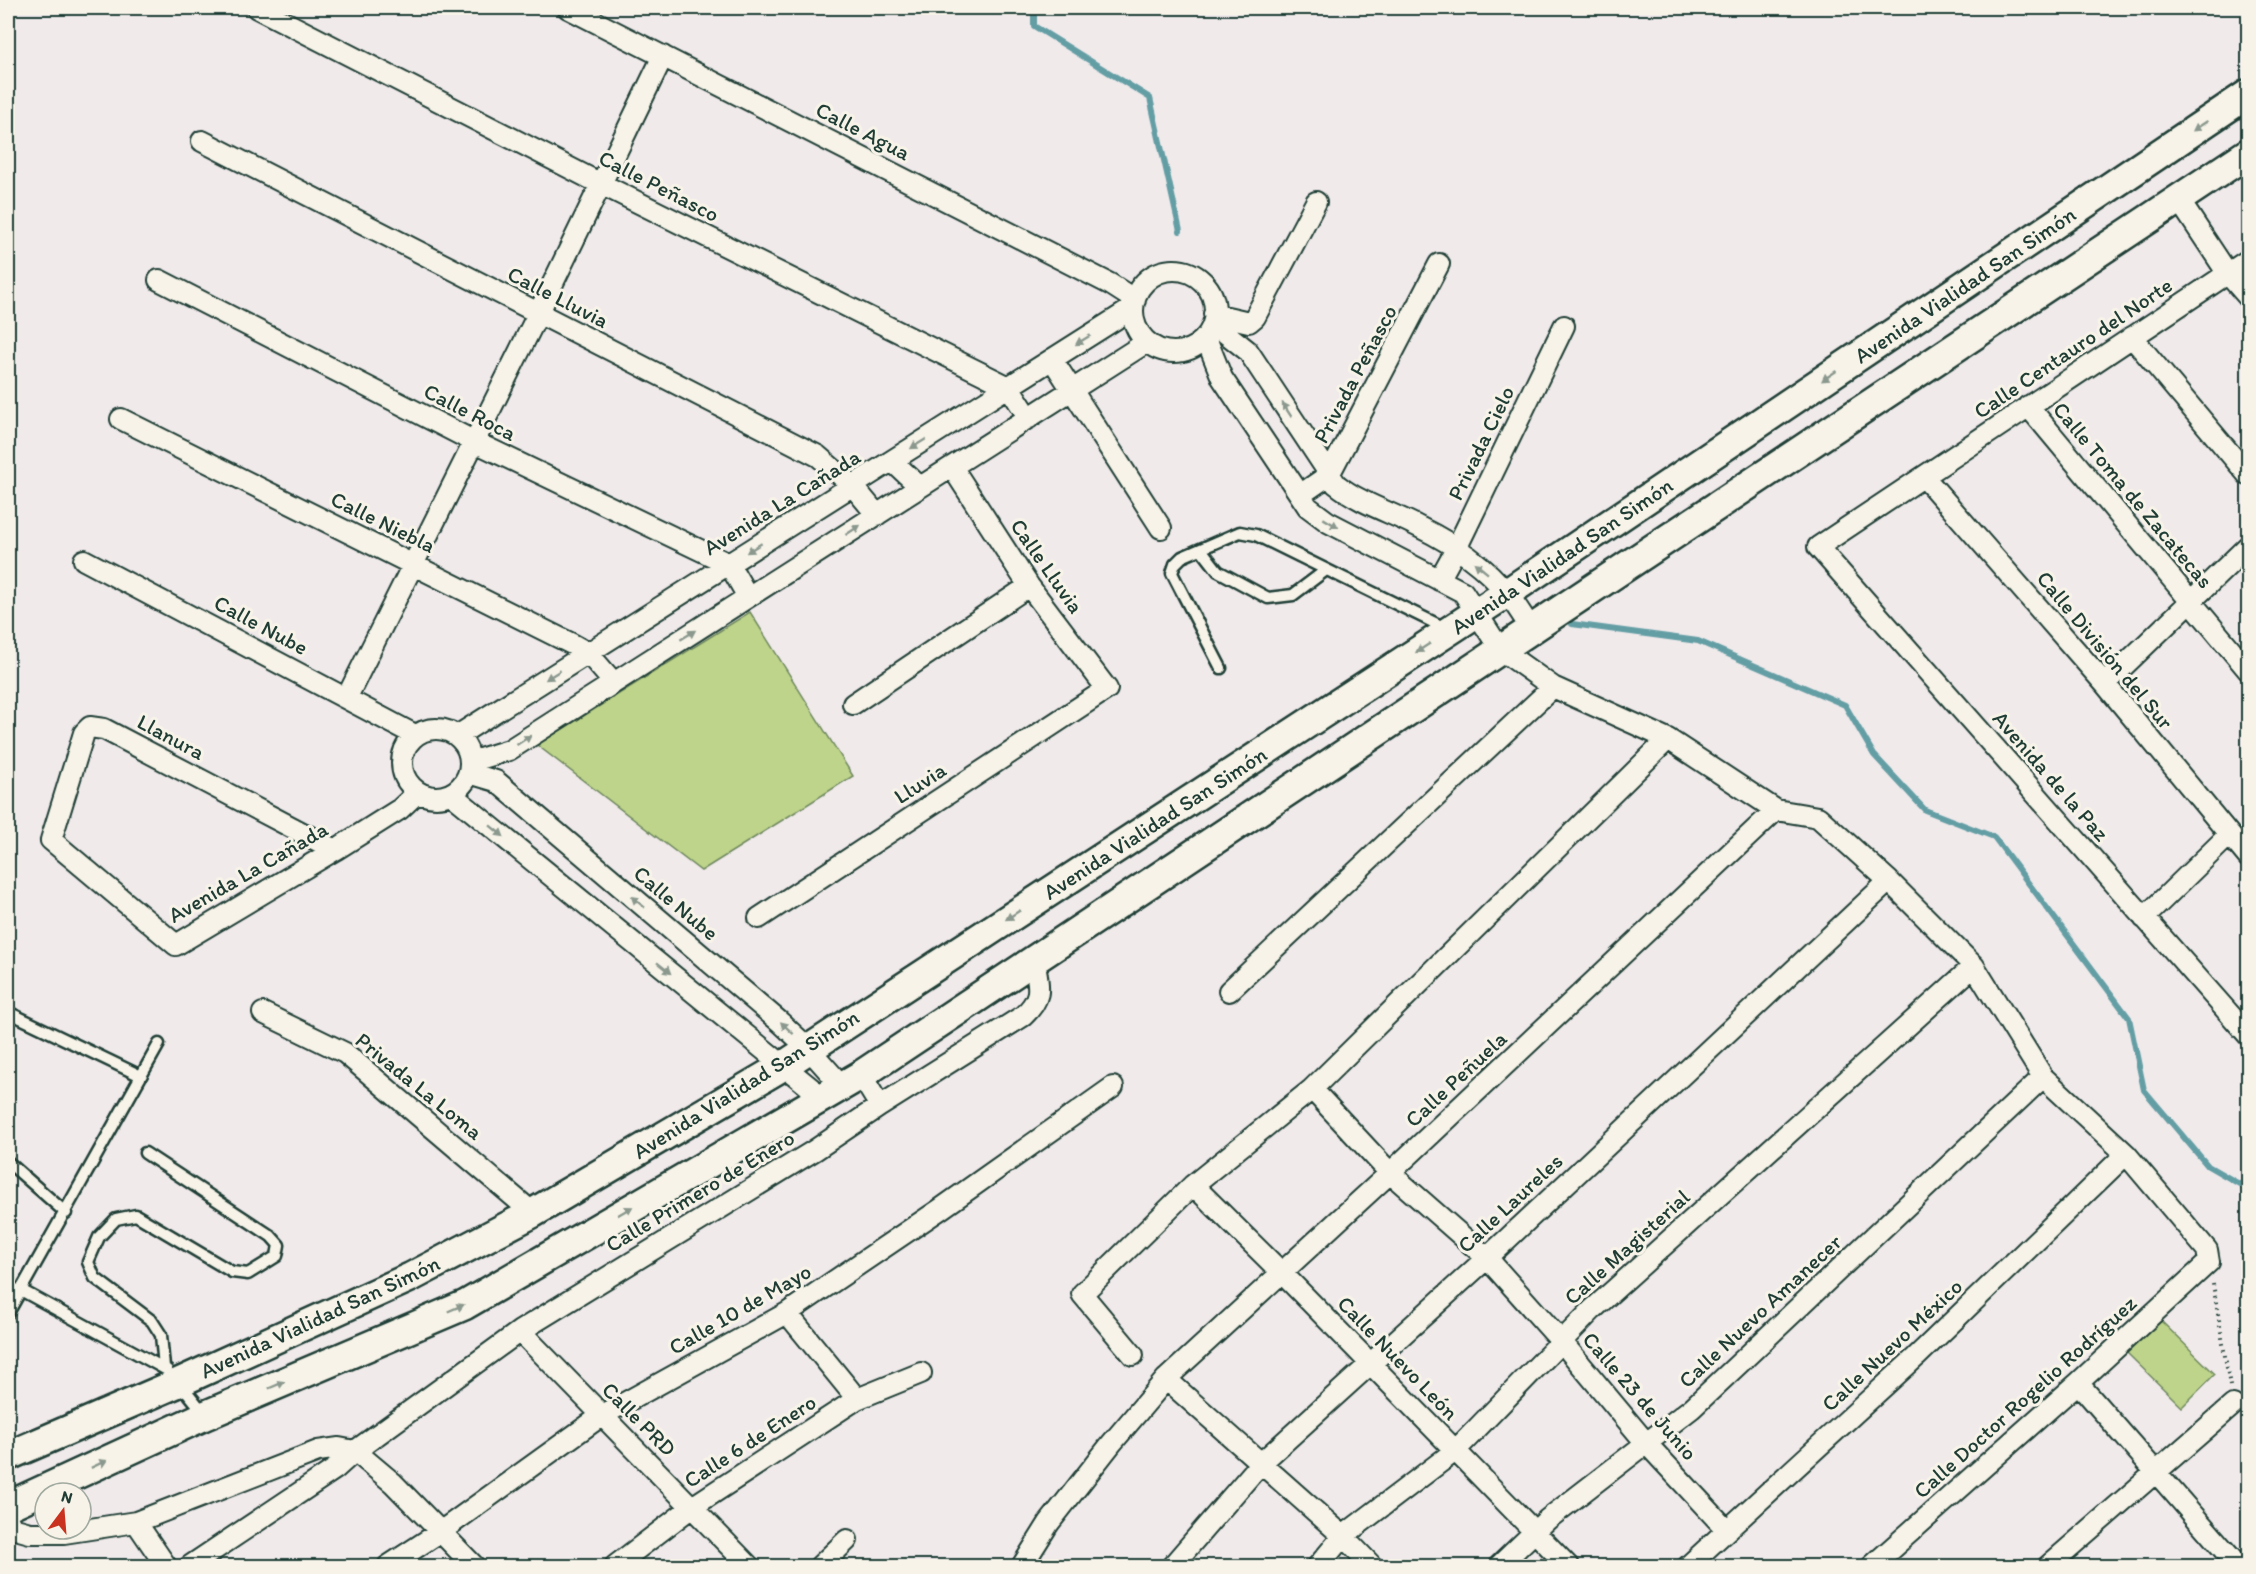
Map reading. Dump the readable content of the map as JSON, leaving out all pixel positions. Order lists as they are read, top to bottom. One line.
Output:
{"streets":{"main road":["Avenida Vialidad San Simón"],"street":["Calle Agua","Calle Peñasco","Calle Lluvia","Calle Centauro del Norte","Privada Peñasco","Calle Roca","Privada Cielo","Calle Toma de Zacatecas","Avenida La Cañada","Calle Niebla","Calle Nube","Calle División del Sur","Llanura","Avenida de la Paz","Lluvia","Calle Peñuela","Privada La Loma","Calle Primero de Enero","Calle Laureles","Calle Magisterial","Calle 10 de Mayo","Calle Nuevo Amanecer","Calle Nuevo México","Calle Nuevo León","Calle 23 de Junio","Calle Doctor Rogelio Rodríguez","Calle PRD","Calle 6 de Enero"]},"crossings":[["Calle Agua","Avenida La Cañada"],["Calle Peñasco","Avenida La Cañada"],["Avenida Vialidad San Simón","Calle Nube"],["Avenida Vialidad San Simón","Privada La Loma"],["Avenida Vialidad San Simón","Calle Primero de Enero"],["Calle Lluvia","Avenida La Cañada"],["Calle Lluvia","Lluvia"],["Calle Centauro del Norte","Calle Toma de Zacatecas"],["Calle Centauro del Norte","Calle División del Sur"],["Calle Centauro del Norte","Avenida de la Paz"],["Calle Roca","Avenida La Cañada"],["Avenida La Cañada","Calle Niebla"],["Avenida La Cañada","Calle Nube"],["Avenida La Cañada","Llanura"],["Calle Peñuela","Calle Nuevo León"],["Calle Peñuela","Calle 23 de Junio"],["Calle Primero de Enero","Calle PRD"],["Calle Laureles","Calle Nuevo León"],["Calle Laureles","Calle 23 de Junio"],["Calle Magisterial","Calle Nuevo León"],["Calle Magisterial","Calle 23 de Junio"],["Calle 10 de Mayo","Calle PRD"],["Calle Nuevo Amanecer","Calle Nuevo León"],["Calle Nuevo Amanecer","Calle 23 de Junio"],["Calle Nuevo México","Calle 23 de Junio"],["Calle PRD","Calle 6 de Enero"]],"north":"top"}
